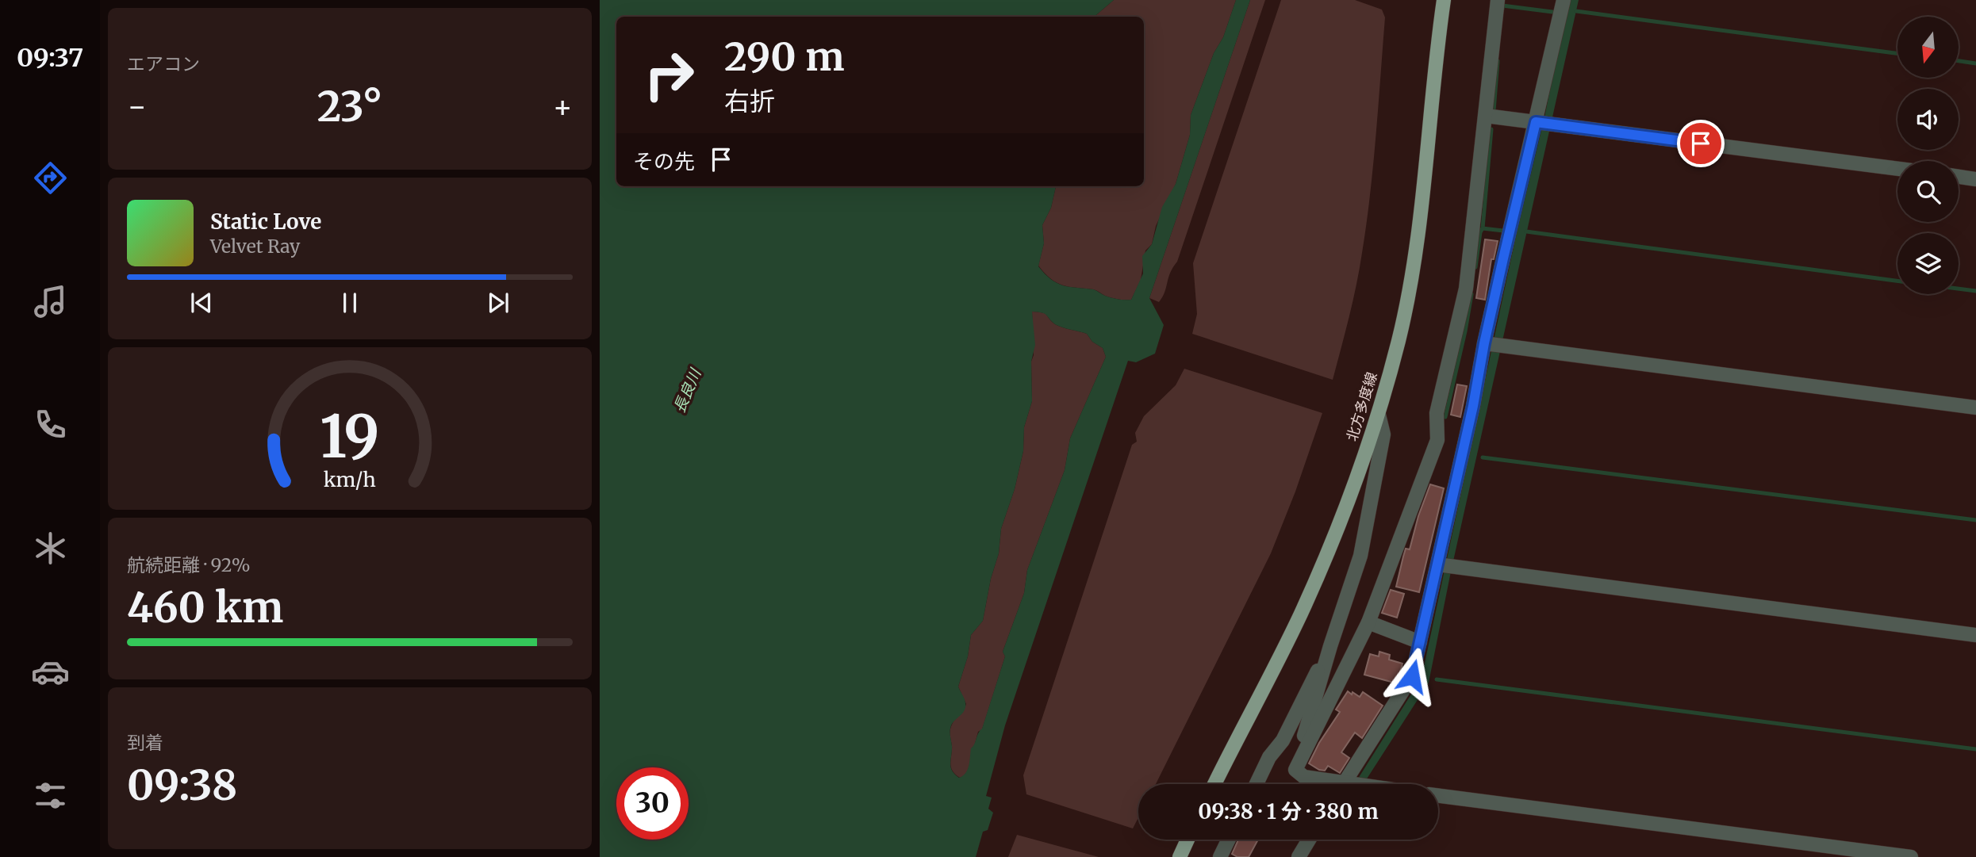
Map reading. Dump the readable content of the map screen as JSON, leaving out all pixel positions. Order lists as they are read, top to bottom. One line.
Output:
{"streets":{"main road":["北方多度線"]},"water":["長良川"],"north":"bottom","page":{"tabs":"09:37","tile":["エアコン",["航続距離 · 92%","460 km"],["到着","09:38"]],"turn":["290 m","右折"],"heat":["−","23°","+"],"then":"その先","song":["Static Love","Velvet Ray"],"limit":"30","trip":"09:38 · 1 分 · 380 m","gauge":["19","km/h"]}}
